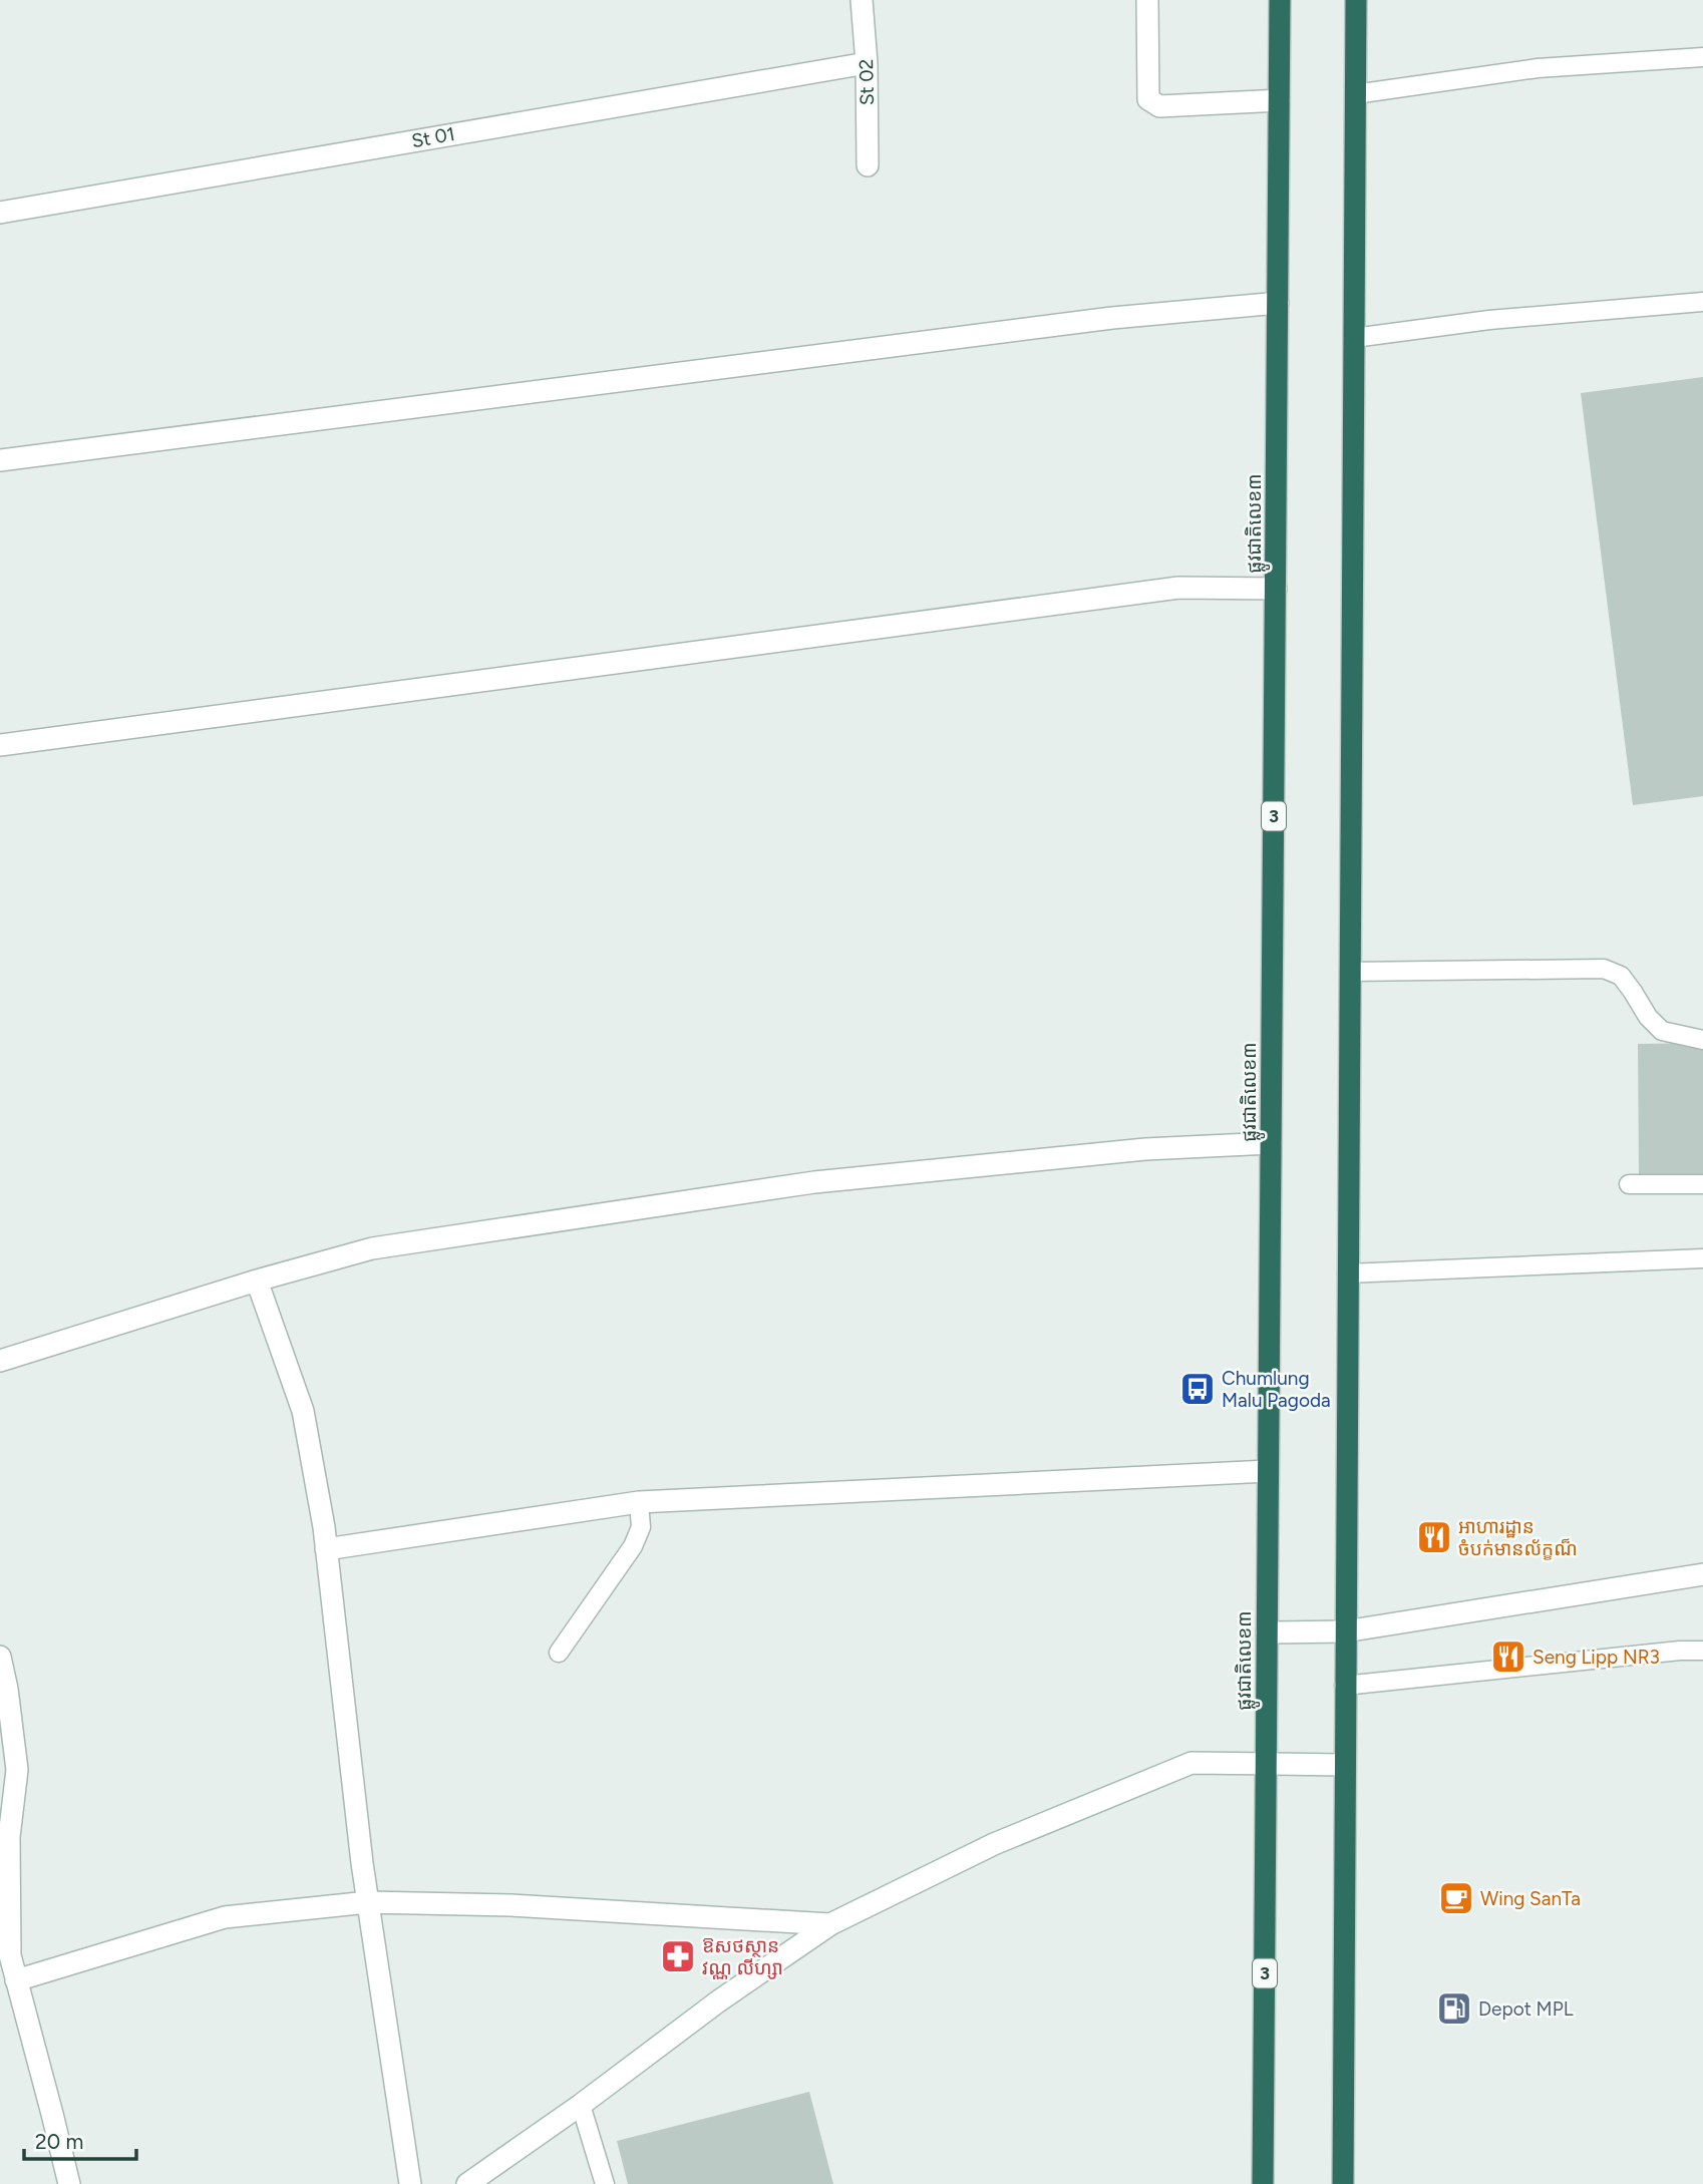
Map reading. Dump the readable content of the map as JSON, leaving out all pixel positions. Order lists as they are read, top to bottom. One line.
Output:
{"streets":{"highway":["ផ្លូវជាតិលេខ៣","3"],"street":["St 02","St 01"]},"crossings":[["St 02","St 01"]],"places":{"bus stop":["Chumlung Malu Pagoda"],"restaurant":["អាហារដ្ឋាន ចំបក់មានល័ក្ខណ៏","Seng Lipp NR3"],"cafe":["Wing SanTa"],"pharmacy":["ឱសថស្ថាន វណ្ណ លីហ្សា"],"fuel station":["Depot MPL"]},"scale_bar":"20 m"}
